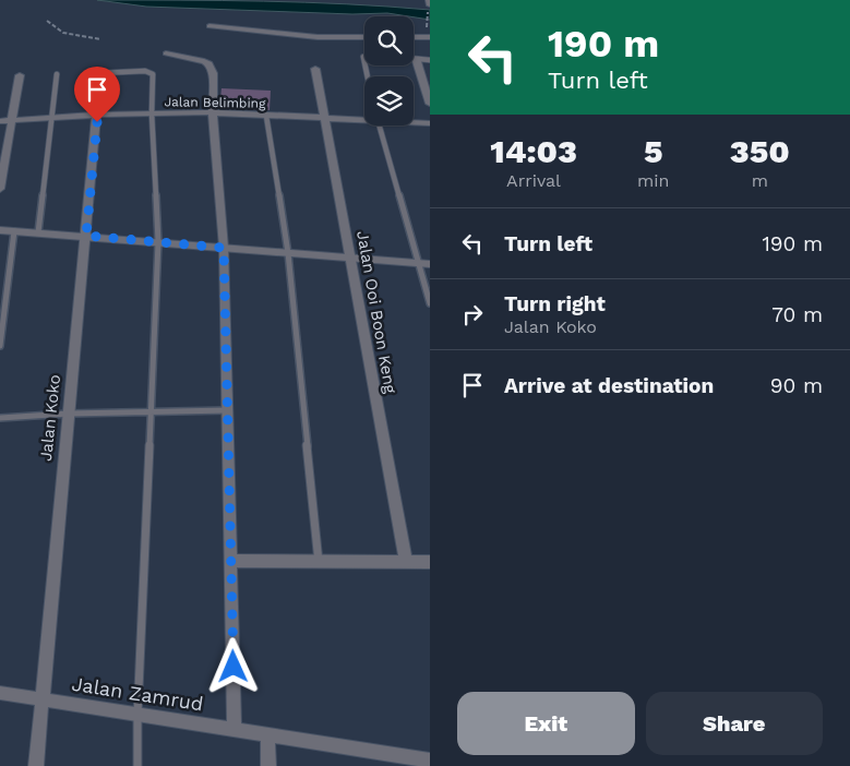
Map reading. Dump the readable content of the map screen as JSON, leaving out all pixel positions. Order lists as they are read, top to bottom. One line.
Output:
{"streets":{"street":["Jalan Belimbing","Jalan Ooi Boon Keng","Jalan Koko","Jalan Zamrud"]},"crossings":[["Jalan Belimbing","Jalan Ooi Boon Keng"],["Jalan Belimbing","Jalan Koko"],["Jalan Koko","Jalan Zamrud"]],"page":{"turn":["190 m","Turn left"],"eta":["14:03","Arrival","5","min","350","m"],"list":[{"name":"Turn left","value":"190 m"},{"name":"Turn right","note":"Jalan Koko","value":"70 m"},{"name":"Arrive at destination","value":"90 m"}],"buttons":["Exit","Share"]}}
